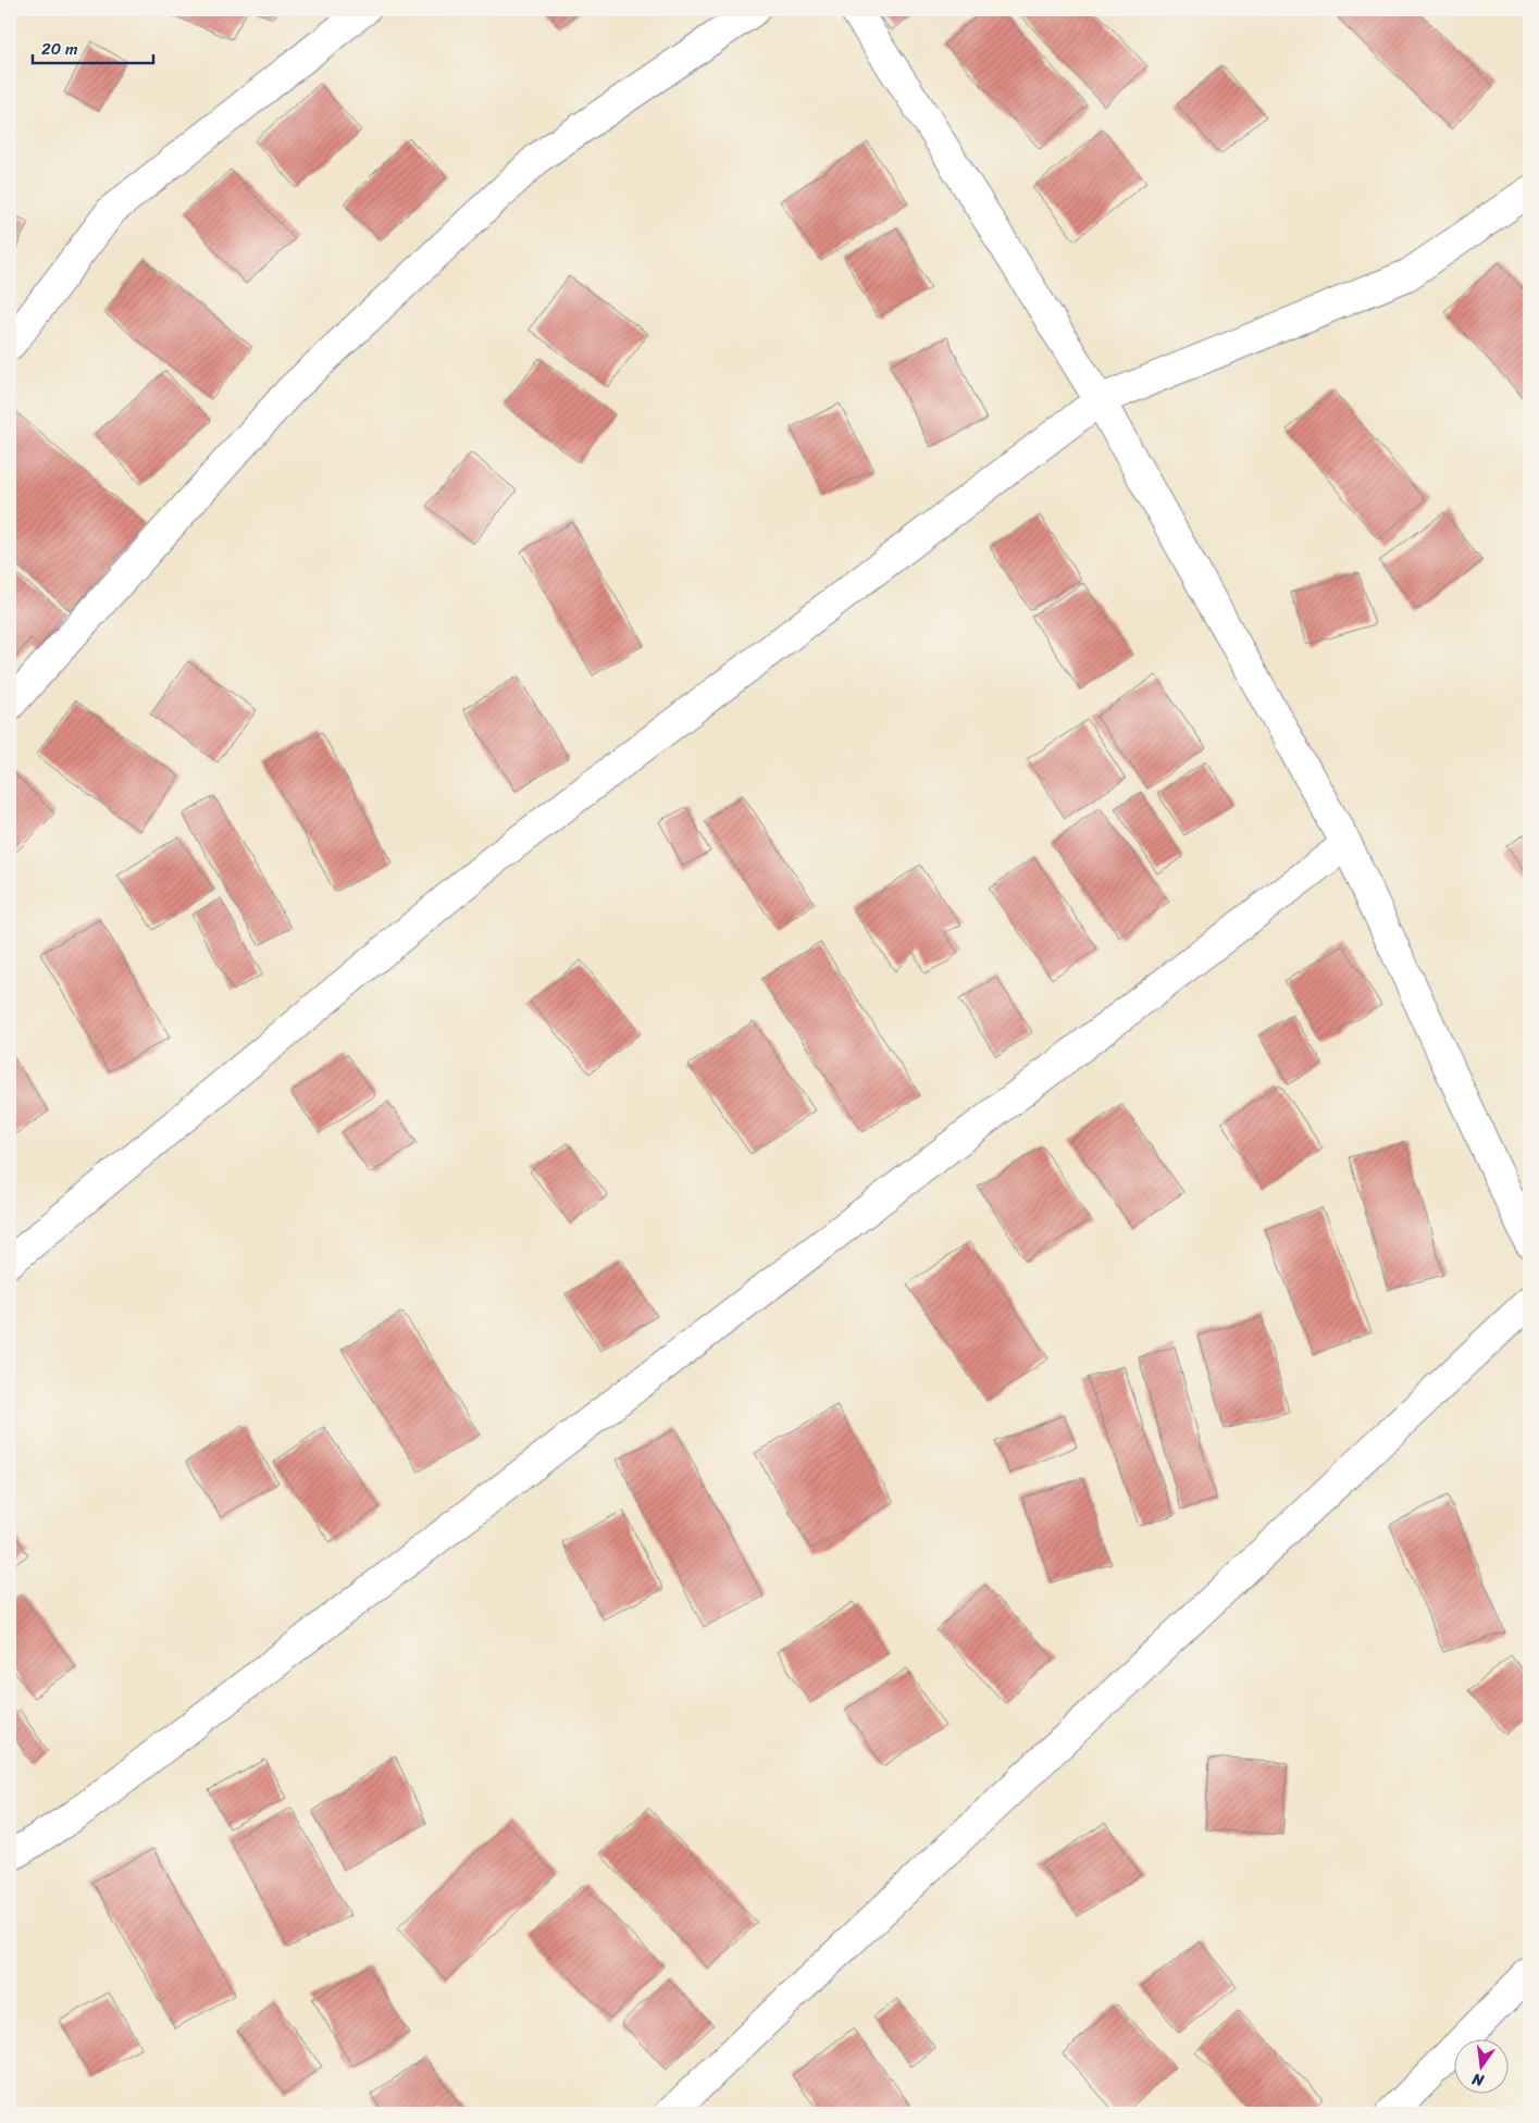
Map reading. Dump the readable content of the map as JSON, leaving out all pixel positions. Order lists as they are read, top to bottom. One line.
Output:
{"scale_bar":"20 m","north":"bottom"}
